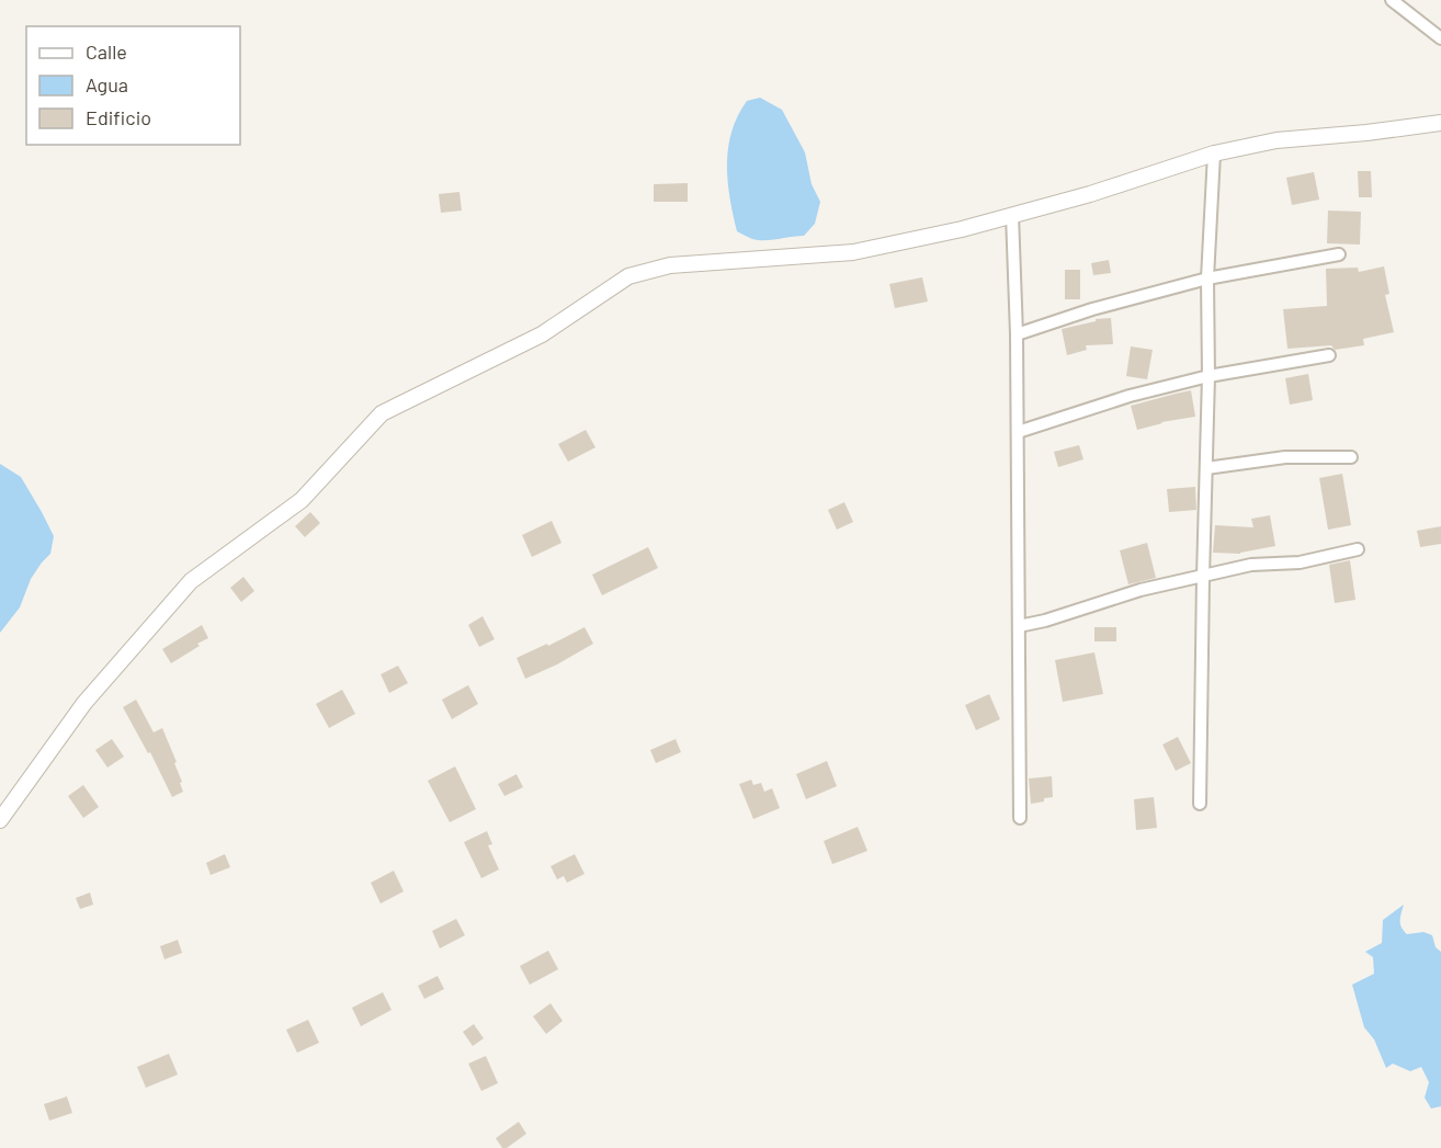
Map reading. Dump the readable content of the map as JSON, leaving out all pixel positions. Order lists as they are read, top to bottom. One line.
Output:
{"legend":["Calle","Agua","Edificio"]}
